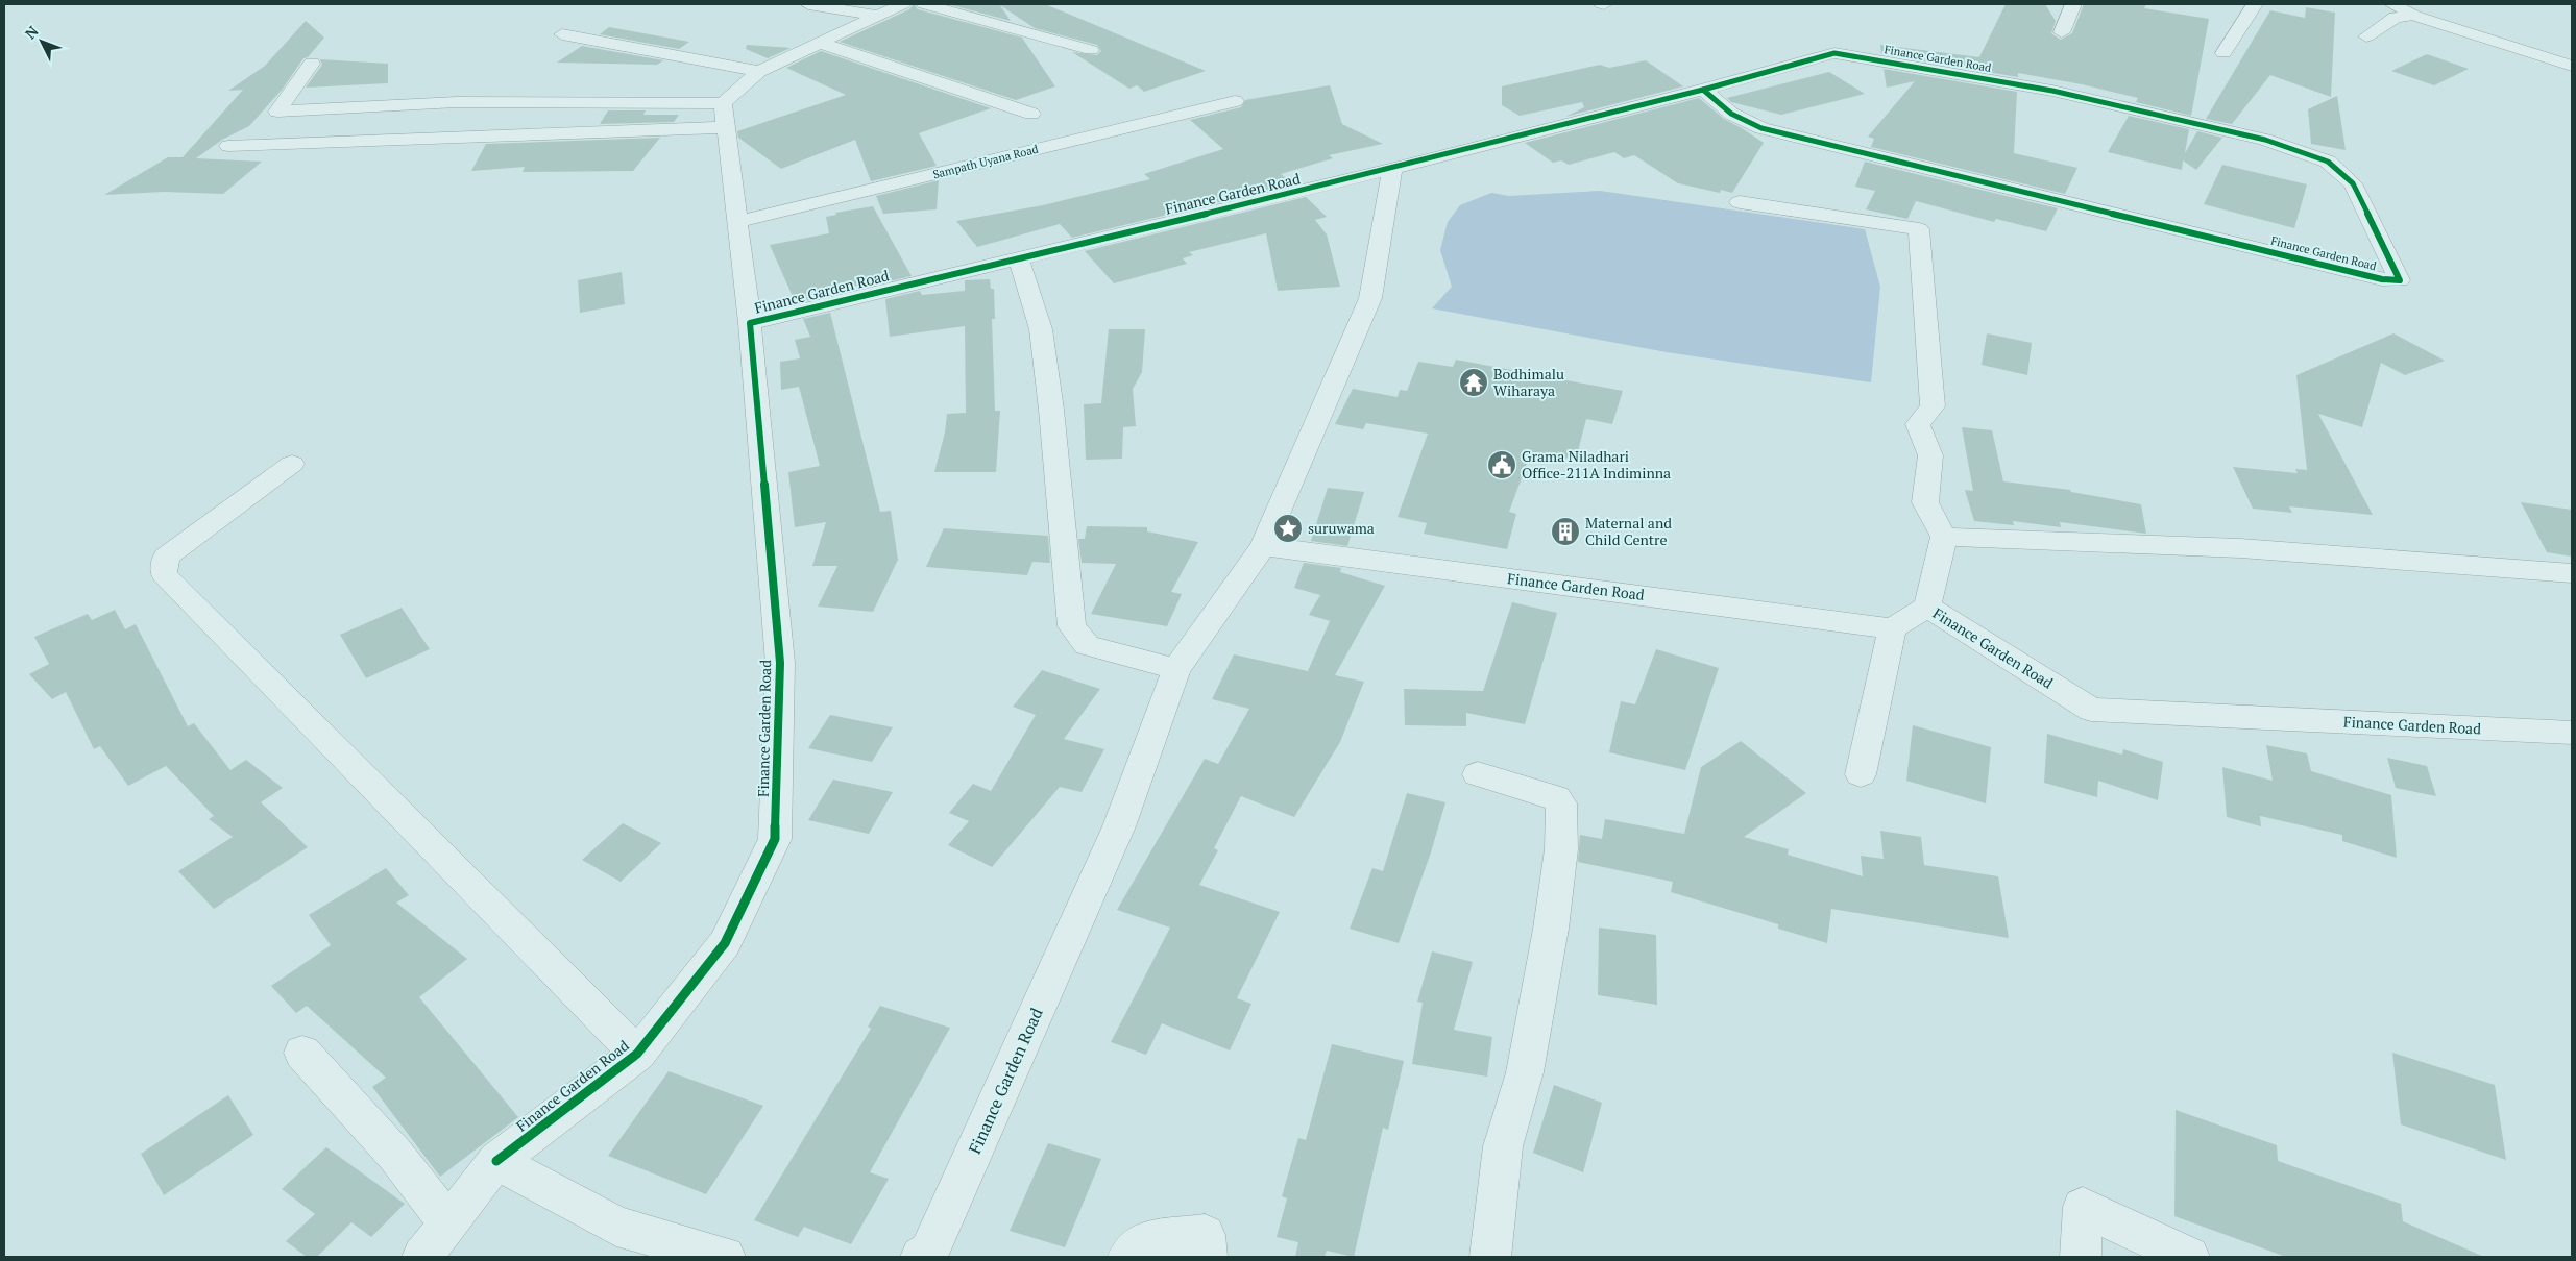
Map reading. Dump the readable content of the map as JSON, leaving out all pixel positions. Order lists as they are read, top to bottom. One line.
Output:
{"streets":{"street":["Finance Garden Road","Sampath Uyana Road"]},"places":{"temple":["Bodhimalu Wiharaya"],"public building":["Grama Niladhari Office-211A Indiminna"],"place":["suruwama"],"building":["Maternal and Child Centre"]},"north":"top left"}
